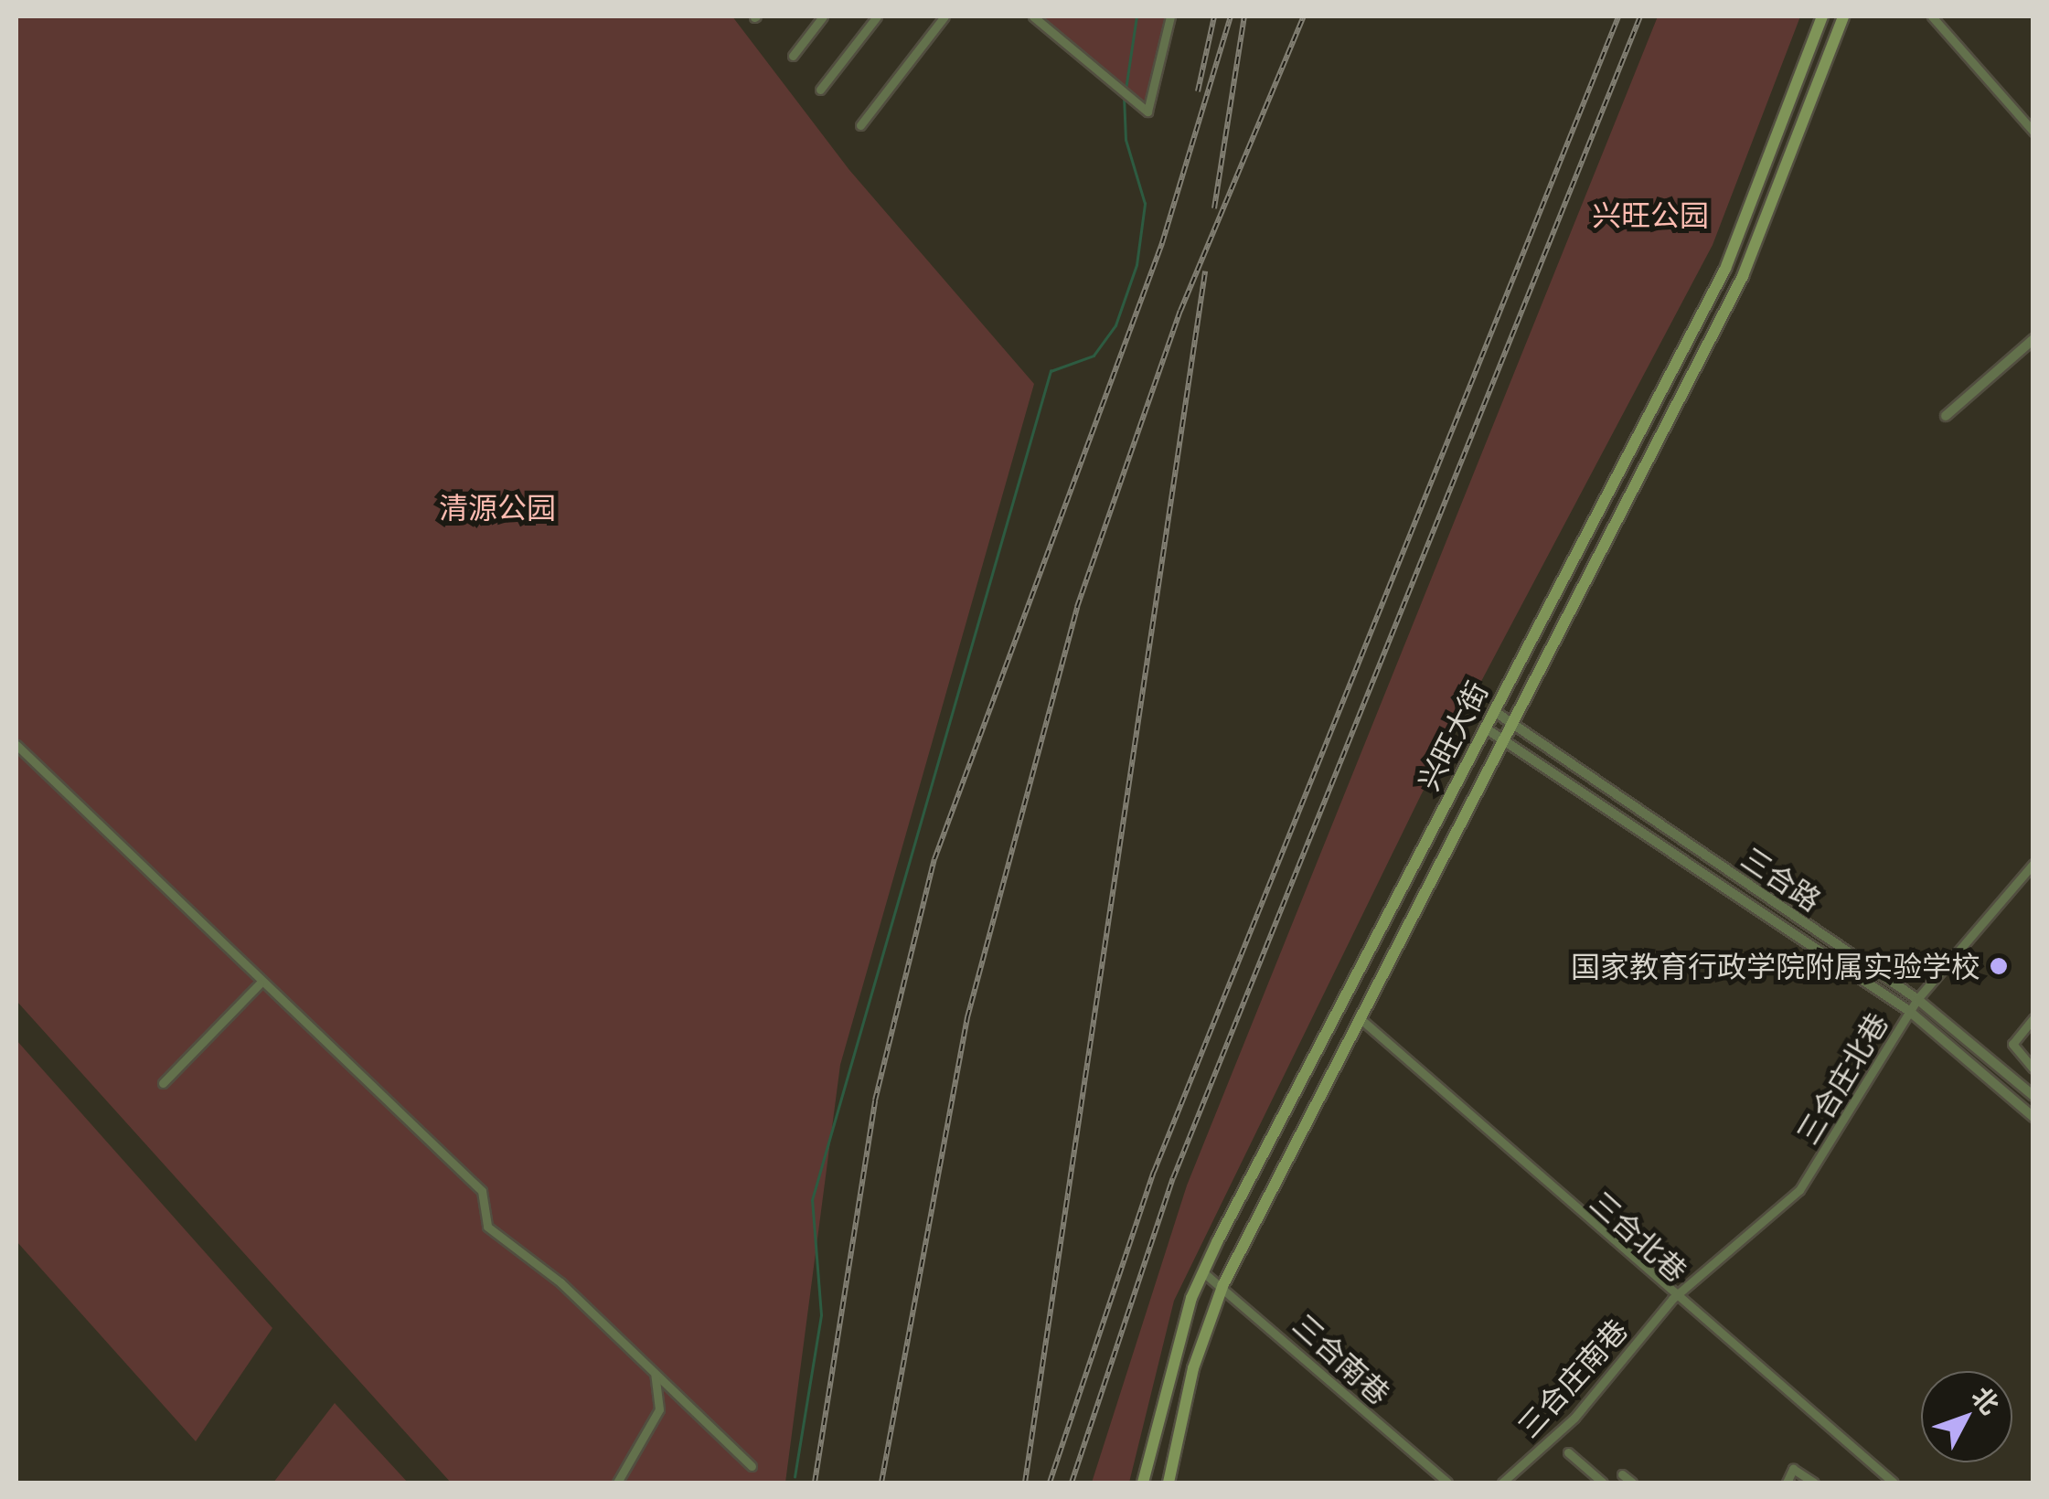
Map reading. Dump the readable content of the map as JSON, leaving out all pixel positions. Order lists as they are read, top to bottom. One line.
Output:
{"streets":{"main road":["兴旺大街"],"street":["三合路","三合庄北巷","三合北巷","三合南巷","三合庄南巷"]},"crossings":[["兴旺大街","三合路"],["兴旺大街","三合北巷"],["兴旺大街","三合南巷"],["三合路","三合庄北巷"],["三合庄北巷","三合北巷"],["三合庄北巷","三合庄南巷"],["三合北巷","三合庄南巷"]],"parks":["兴旺公园","清源公园"],"places":["国家教育行政学院附属实验学校"],"north":"top right"}
